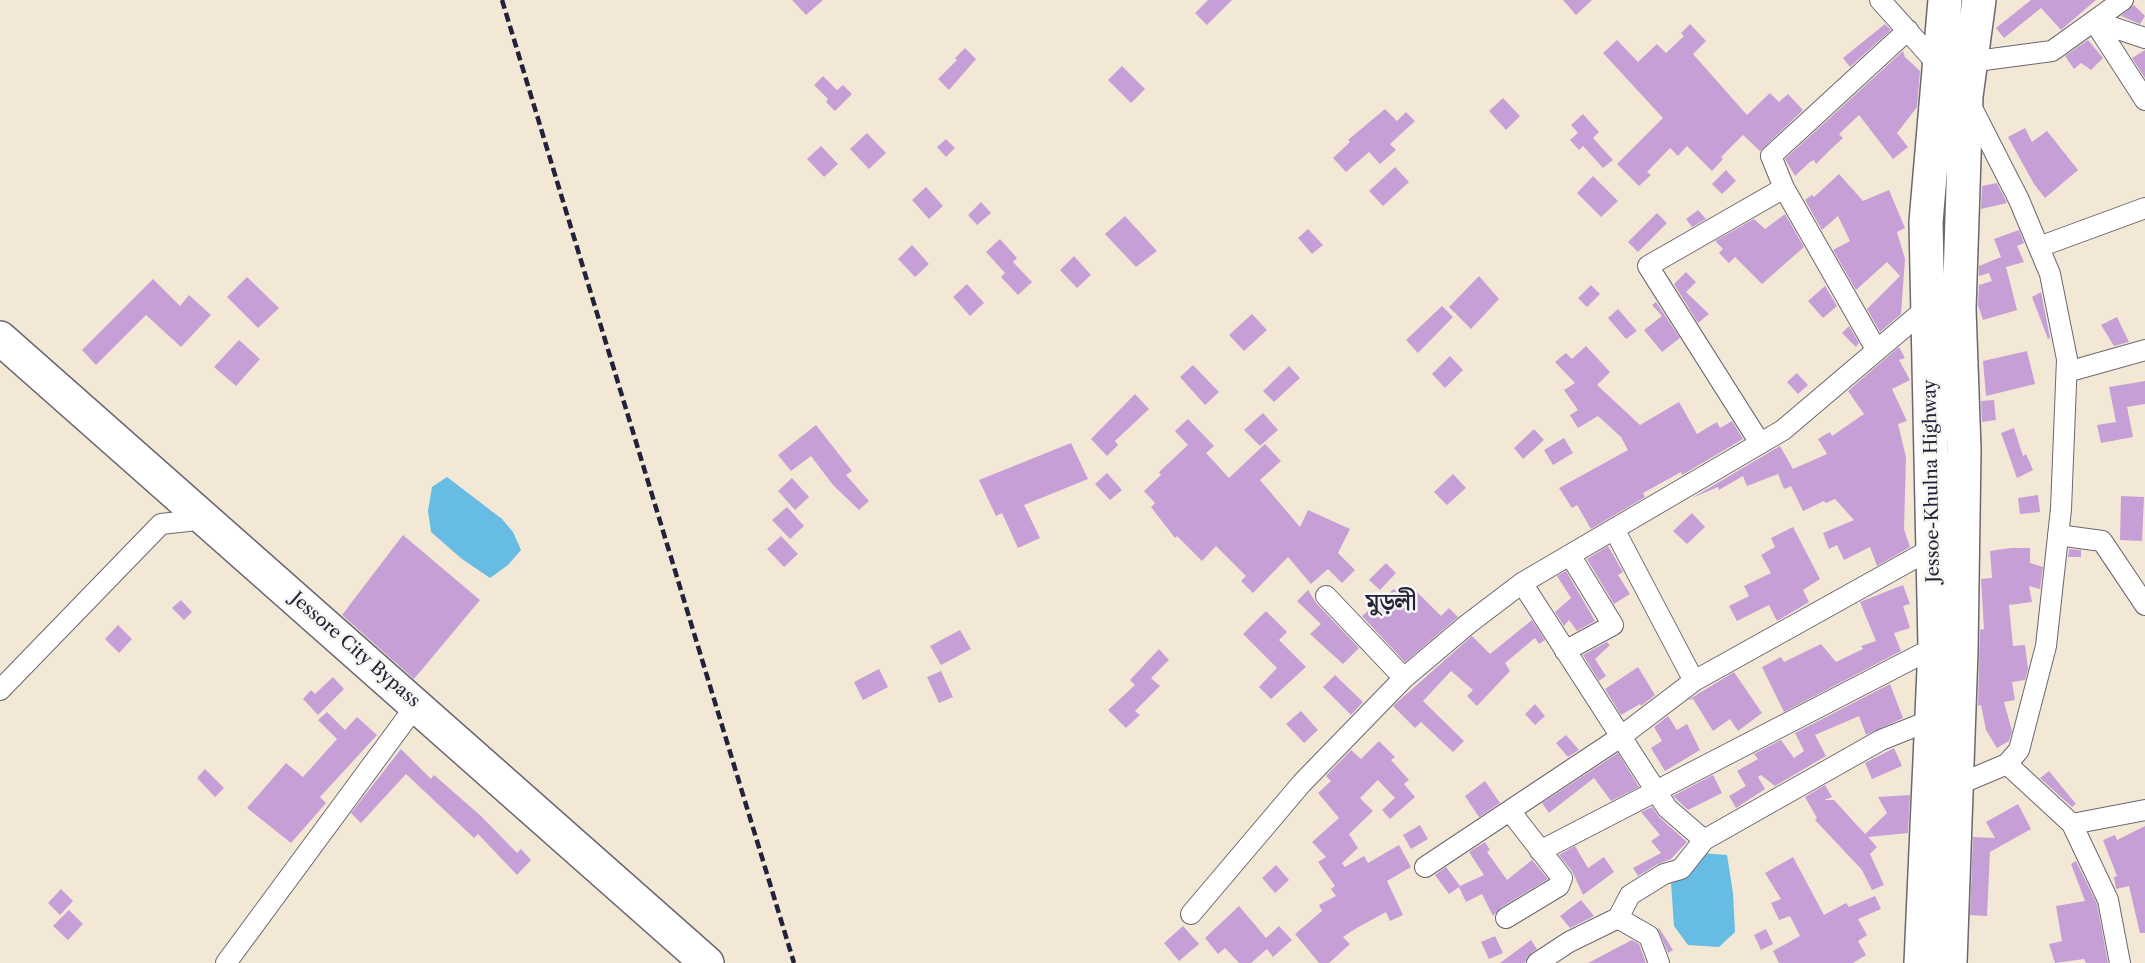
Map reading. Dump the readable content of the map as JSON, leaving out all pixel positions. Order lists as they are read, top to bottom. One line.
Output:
{"streets":{"highway":["Jessoe-Khulna Highway","Jessore City Bypass"]},"districts":["মুড়লী"]}
